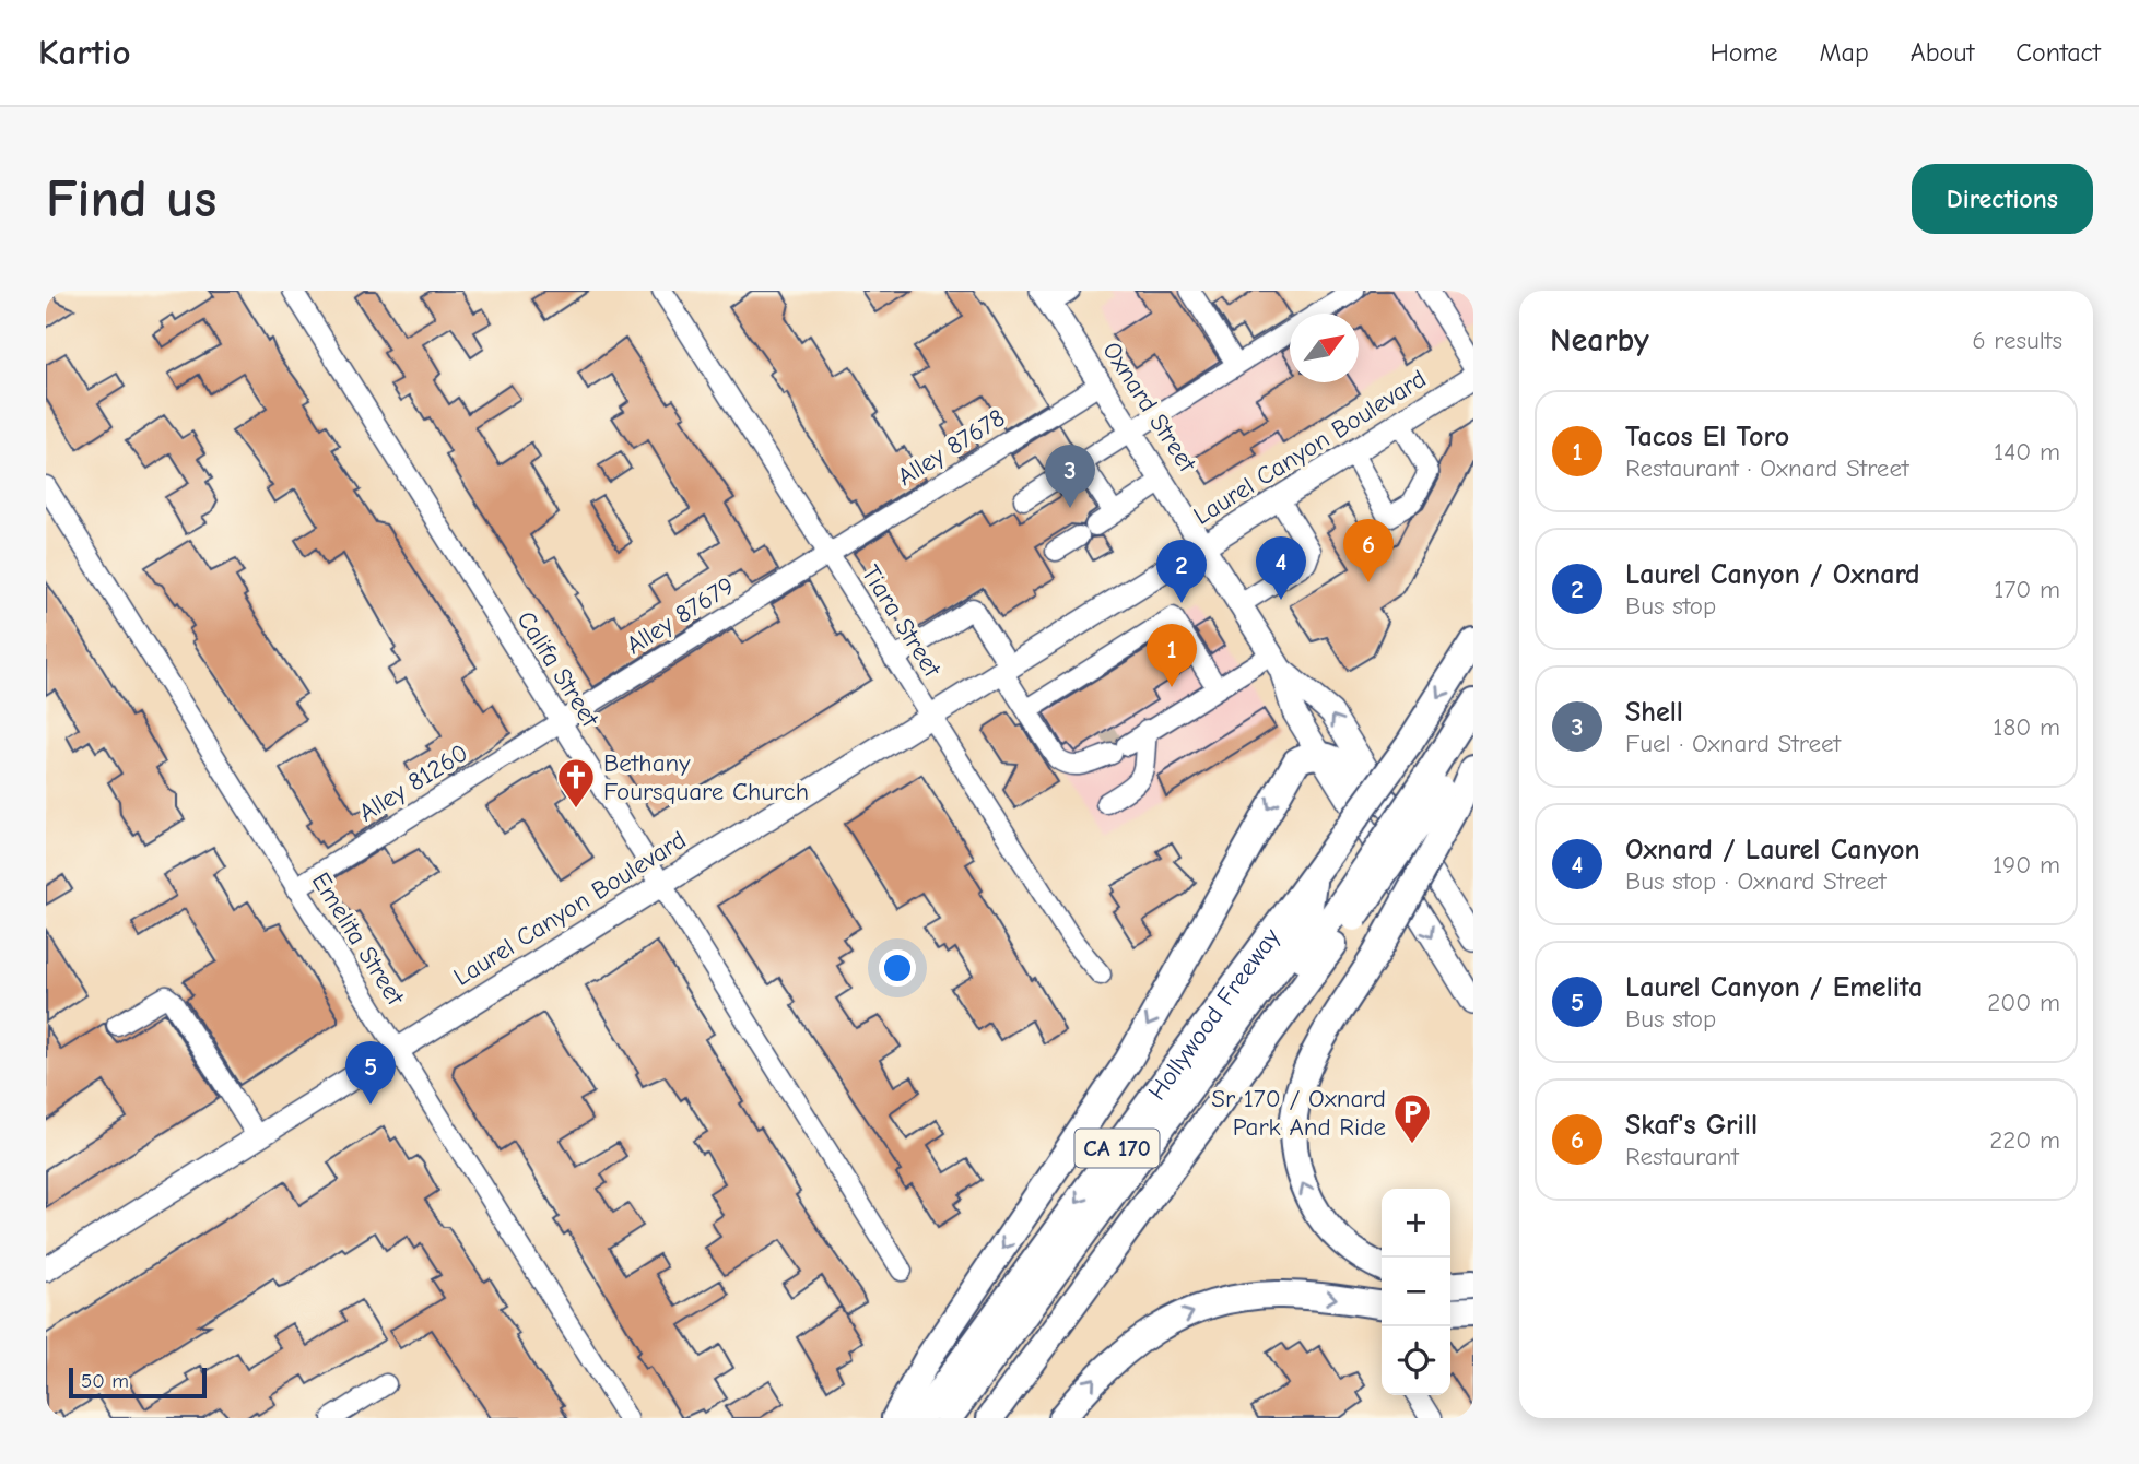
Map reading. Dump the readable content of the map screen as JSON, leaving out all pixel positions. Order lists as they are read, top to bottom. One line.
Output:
{"streets":{"highway":["Hollywood Freeway","CA 170"],"main road":["Oxnard Street","Laurel Canyon Boulevard"],"street":["Alley 87678","Alley 87679","Tiara Street","Califa Street","Alley 81260","Emelita Street"]},"crossings":[["Oxnard Street","Alley 87678"],["Oxnard Street","Laurel Canyon Boulevard"],["Alley 87678","Alley 87679"],["Alley 87678","Tiara Street"],["Laurel Canyon Boulevard","Tiara Street"],["Laurel Canyon Boulevard","Califa Street"],["Laurel Canyon Boulevard","Emelita Street"],["Alley 87679","Tiara Street"],["Alley 87679","Califa Street"],["Alley 87679","Alley 81260"],["Califa Street","Alley 81260"],["Alley 81260","Emelita Street"]],"places":{"church":["Bethany Foursquare Church"],"parking":["Sr 170 / Oxnard Park And Ride"]},"scale_bar":"50 m","north":"top right","page":{"header":"Kartio","nav":["Home","Map","About","Contact"],"buttons":"Directions","title":"Find us","heading":["Nearby","6 results"],"list":[{"mark":"1","name":"Tacos El Toro","note":"Restaurant · Oxnard Street","value":"140 m"},{"mark":"2","name":"Laurel Canyon / Oxnard","note":"Bus stop","value":"170 m"},{"mark":"3","name":"Shell","note":"Fuel · Oxnard Street","value":"180 m"},{"mark":"4","name":"Oxnard / Laurel Canyon","note":"Bus stop · Oxnard Street","value":"190 m"},{"mark":"5","name":"Laurel Canyon / Emelita","note":"Bus stop","value":"200 m"},{"mark":"6","name":"Skaf's Grill","note":"Restaurant","value":"220 m"}],"pins":["3","6","4","2","1","5"],"map_buttons":["+","−"],"scale":"50 m"}}
